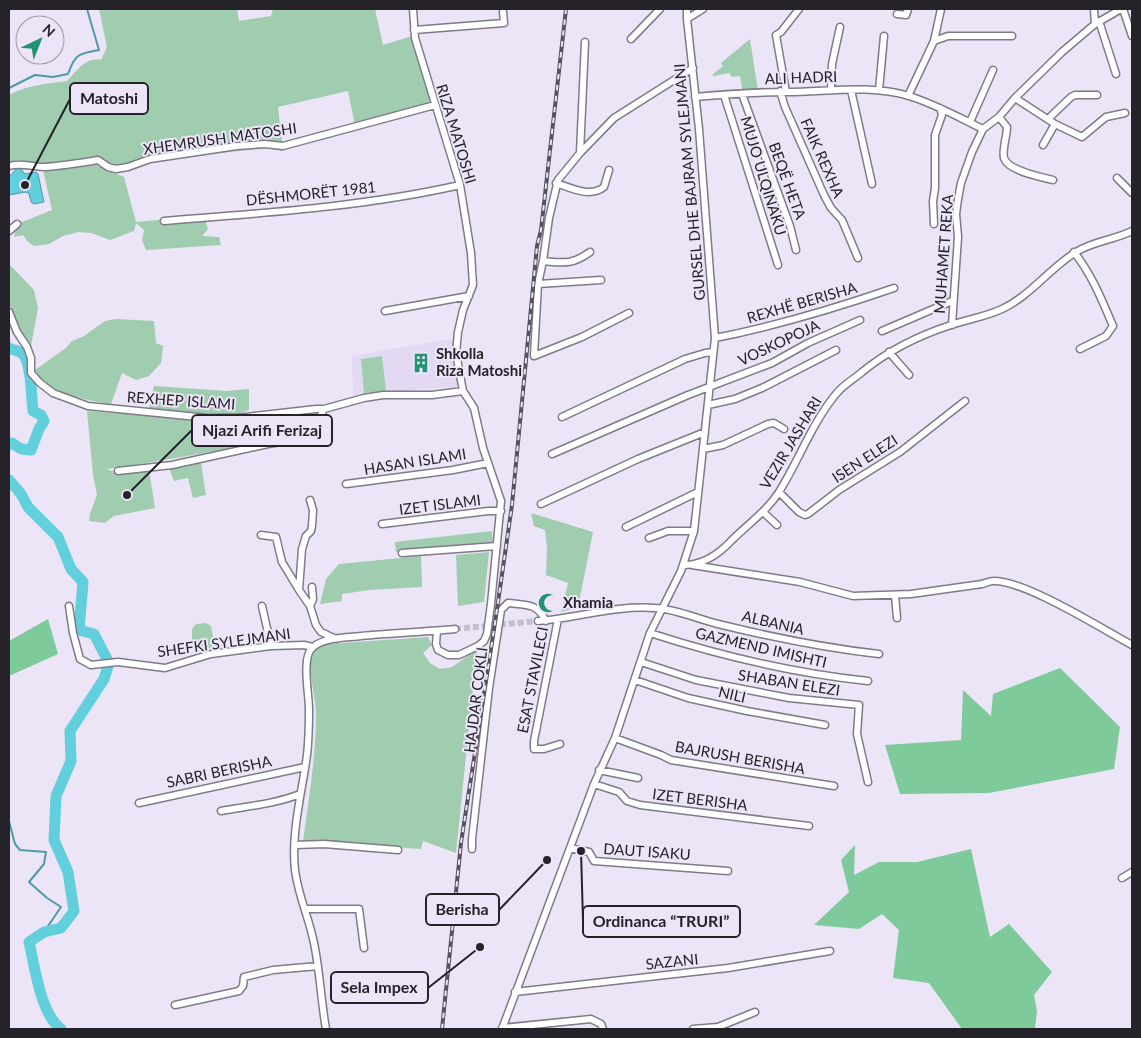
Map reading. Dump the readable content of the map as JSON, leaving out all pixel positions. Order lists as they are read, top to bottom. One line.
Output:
{"streets":{"street":["ALI HADRI","RIZA MATOSHI","XHEMRUSH MATOSHI","FAIK REXHA","MUJO ULQINAKU","BEQË HETA","GURSEL DHE BAJRAM SYLEJMANI","DËSHMORËT 1981","MUHAMET REKA","REXHË BERISHA","VOSKOPOJA","REXHEP ISLAMI","VEZIR JASHARI","ISEN ELEZI","HASAN ISLAMI","IZET ISLAMI","ALBANIA","SHEFKI SYLEJMANI","GAZMEND IMISHTI","ESAT STAVILECI","SHABAN ELEZI","NILI","HAJDAR COKLI","BAJRUSH BERISHA","SABRI BERISHA","IZET BERISHA","DAUT ISAKU","SAZANI"]},"crossings":[["ALI HADRI","FAIK REXHA"],["ALI HADRI","MUJO ULQINAKU"],["ALI HADRI","BEQË HETA"],["ALI HADRI","GURSEL DHE BAJRAM SYLEJMANI"],["ALI HADRI","MUHAMET REKA"],["RIZA MATOSHI","XHEMRUSH MATOSHI"],["RIZA MATOSHI","DËSHMORËT 1981"],["RIZA MATOSHI","REXHEP ISLAMI"],["RIZA MATOSHI","HASAN ISLAMI"],["RIZA MATOSHI","IZET ISLAMI"],["RIZA MATOSHI","SHEFKI SYLEJMANI"],["GURSEL DHE BAJRAM SYLEJMANI","REXHË BERISHA"],["GURSEL DHE BAJRAM SYLEJMANI","VOSKOPOJA"],["GURSEL DHE BAJRAM SYLEJMANI","VEZIR JASHARI"],["GURSEL DHE BAJRAM SYLEJMANI","ALBANIA"],["GURSEL DHE BAJRAM SYLEJMANI","GAZMEND IMISHTI"],["GURSEL DHE BAJRAM SYLEJMANI","SHABAN ELEZI"],["GURSEL DHE BAJRAM SYLEJMANI","NILI"],["GURSEL DHE BAJRAM SYLEJMANI","BAJRUSH BERISHA"],["GURSEL DHE BAJRAM SYLEJMANI","IZET BERISHA"],["GURSEL DHE BAJRAM SYLEJMANI","DAUT ISAKU"],["GURSEL DHE BAJRAM SYLEJMANI","SAZANI"],["MUHAMET REKA","VEZIR JASHARI"],["VEZIR JASHARI","ISEN ELEZI"],["ALBANIA","ESAT STAVILECI"],["ALBANIA","HAJDAR COKLI"]],"places":{"other":["Matoshi","Njazi Arifi Ferizaj","Ordinanca “TRURI”","Berisha","Sela Impex"],"building":["Shkolla Riza Matoshi"],"mosque":["Xhamia"]},"north":"top right"}
